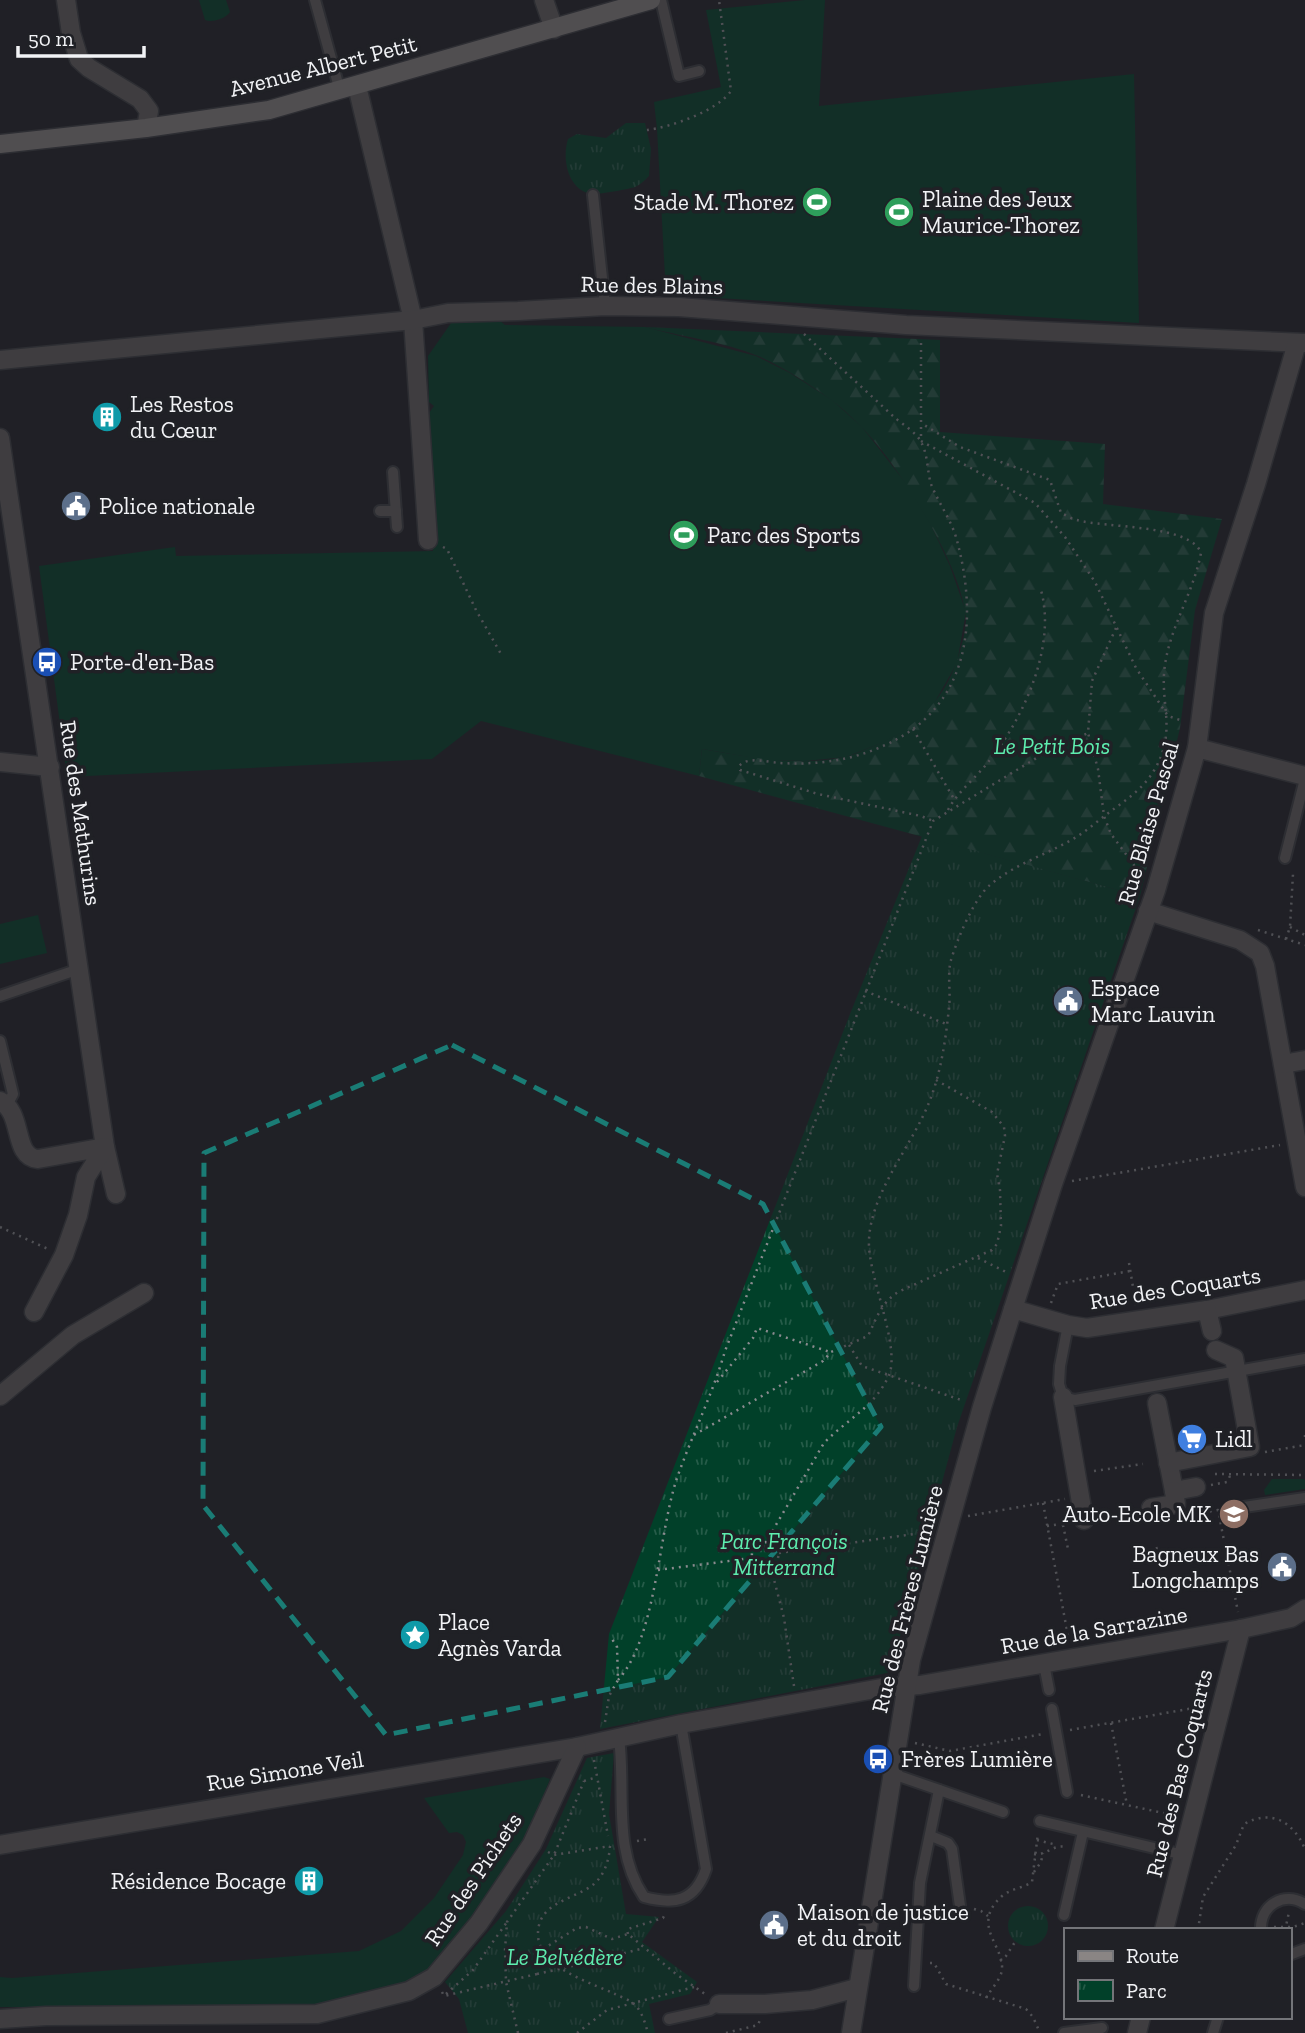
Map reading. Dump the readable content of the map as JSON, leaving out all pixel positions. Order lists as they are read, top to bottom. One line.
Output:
{"streets":{"main road":["Avenue Albert Petit"],"street":["Rue des Blains","Rue des Mathurins","Rue Blaise Pascal","Rue des Coquarts","Rue des Frères Lumière","Rue de la Sarrazine","Rue Simone Veil","Rue des Bas Coquarts","Rue des Pichets"]},"crossings":[["Rue des Blains","Rue Blaise Pascal"],["Rue Blaise Pascal","Rue des Coquarts"],["Rue Blaise Pascal","Rue des Frères Lumière"],["Rue des Coquarts","Rue des Frères Lumière"],["Rue des Frères Lumière","Rue de la Sarrazine"],["Rue de la Sarrazine","Rue des Bas Coquarts"],["Rue Simone Veil","Rue des Pichets"]],"parks":["Le Petit Bois","Parc François Mitterrand","Le Belvédère"],"places":{"sports":["Stade M. Thorez","Plaine des Jeux Maurice-Thorez","Parc des Sports"],"building":["Les Restos du Cœur","Résidence Bocage"],"public building":["Police nationale","Espace Marc Lauvin","Bagneux Bas Longchamps","Maison de justice et du droit"],"bus stop":["Porte-d'en-Bas","Frères Lumière"],"supermarket":["Lidl"],"school or university":["Auto-Ecole MK"],"place":["Place Agnès Varda"]},"legend":["Route","Parc"],"scale_bar":"50 m"}
